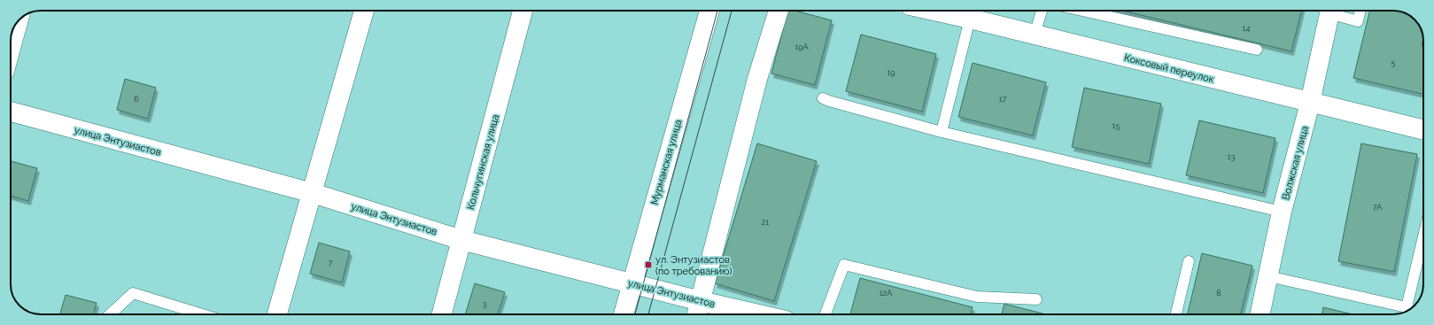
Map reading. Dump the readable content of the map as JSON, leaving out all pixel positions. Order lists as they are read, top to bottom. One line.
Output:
{"streets":{"street":["Коксовый переулок","улица Энтузиастов","Кольчугинская улица","Мурманская улица","Волжская улица"]},"crossings":[["Коксовый переулок","Волжская улица"],["улица Энтузиастов","Кольчугинская улица"],["улица Энтузиастов","Мурманская улица"]],"places":{"transit":["ул. Энтузиастов (по требованию)"]},"house_numbers":["14","19А","5","19","6","17","15","13","7А","21","7","12А","8","3"]}
